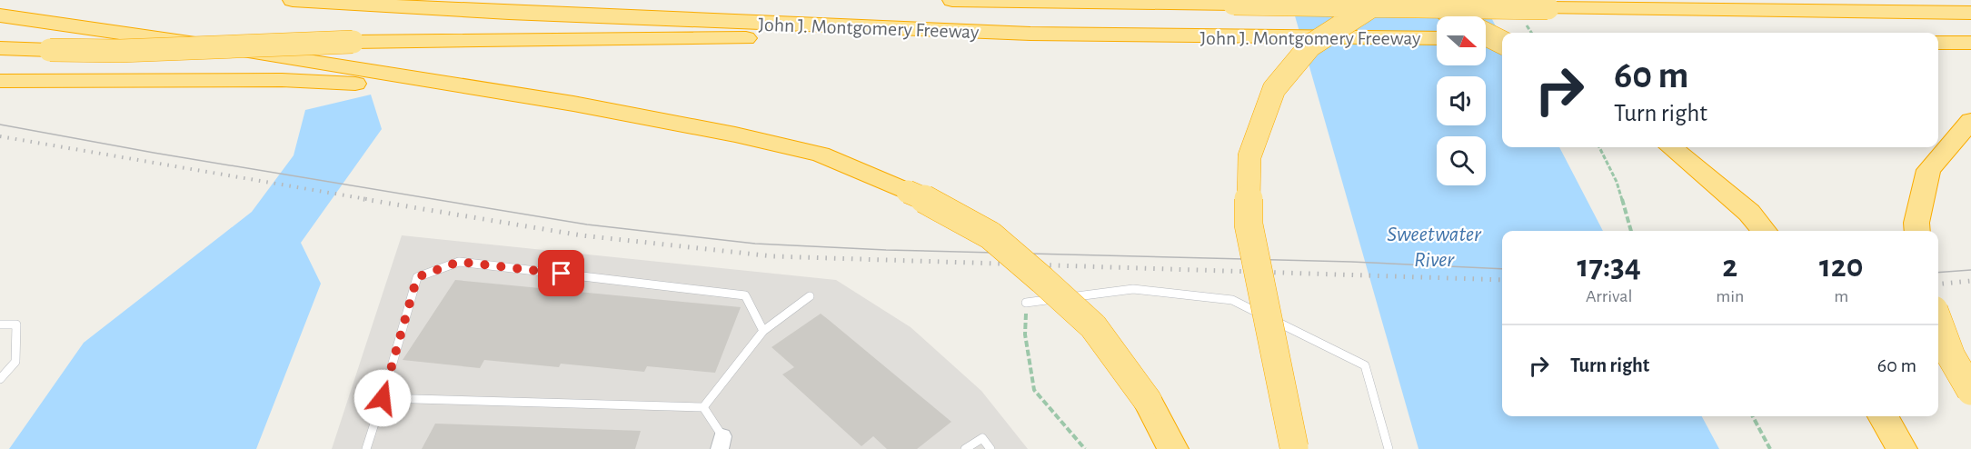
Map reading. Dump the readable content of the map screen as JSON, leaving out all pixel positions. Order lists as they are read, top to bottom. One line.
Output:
{"streets":{"highway":["John J. Montgomery Freeway"]},"water":["Sweetwater River"],"north":"right","page":{"turn":["60 m","Turn right"],"eta":["17:34","Arrival","2","min","120","m"],"list":[{"name":"Turn right","value":"60 m"}]}}
